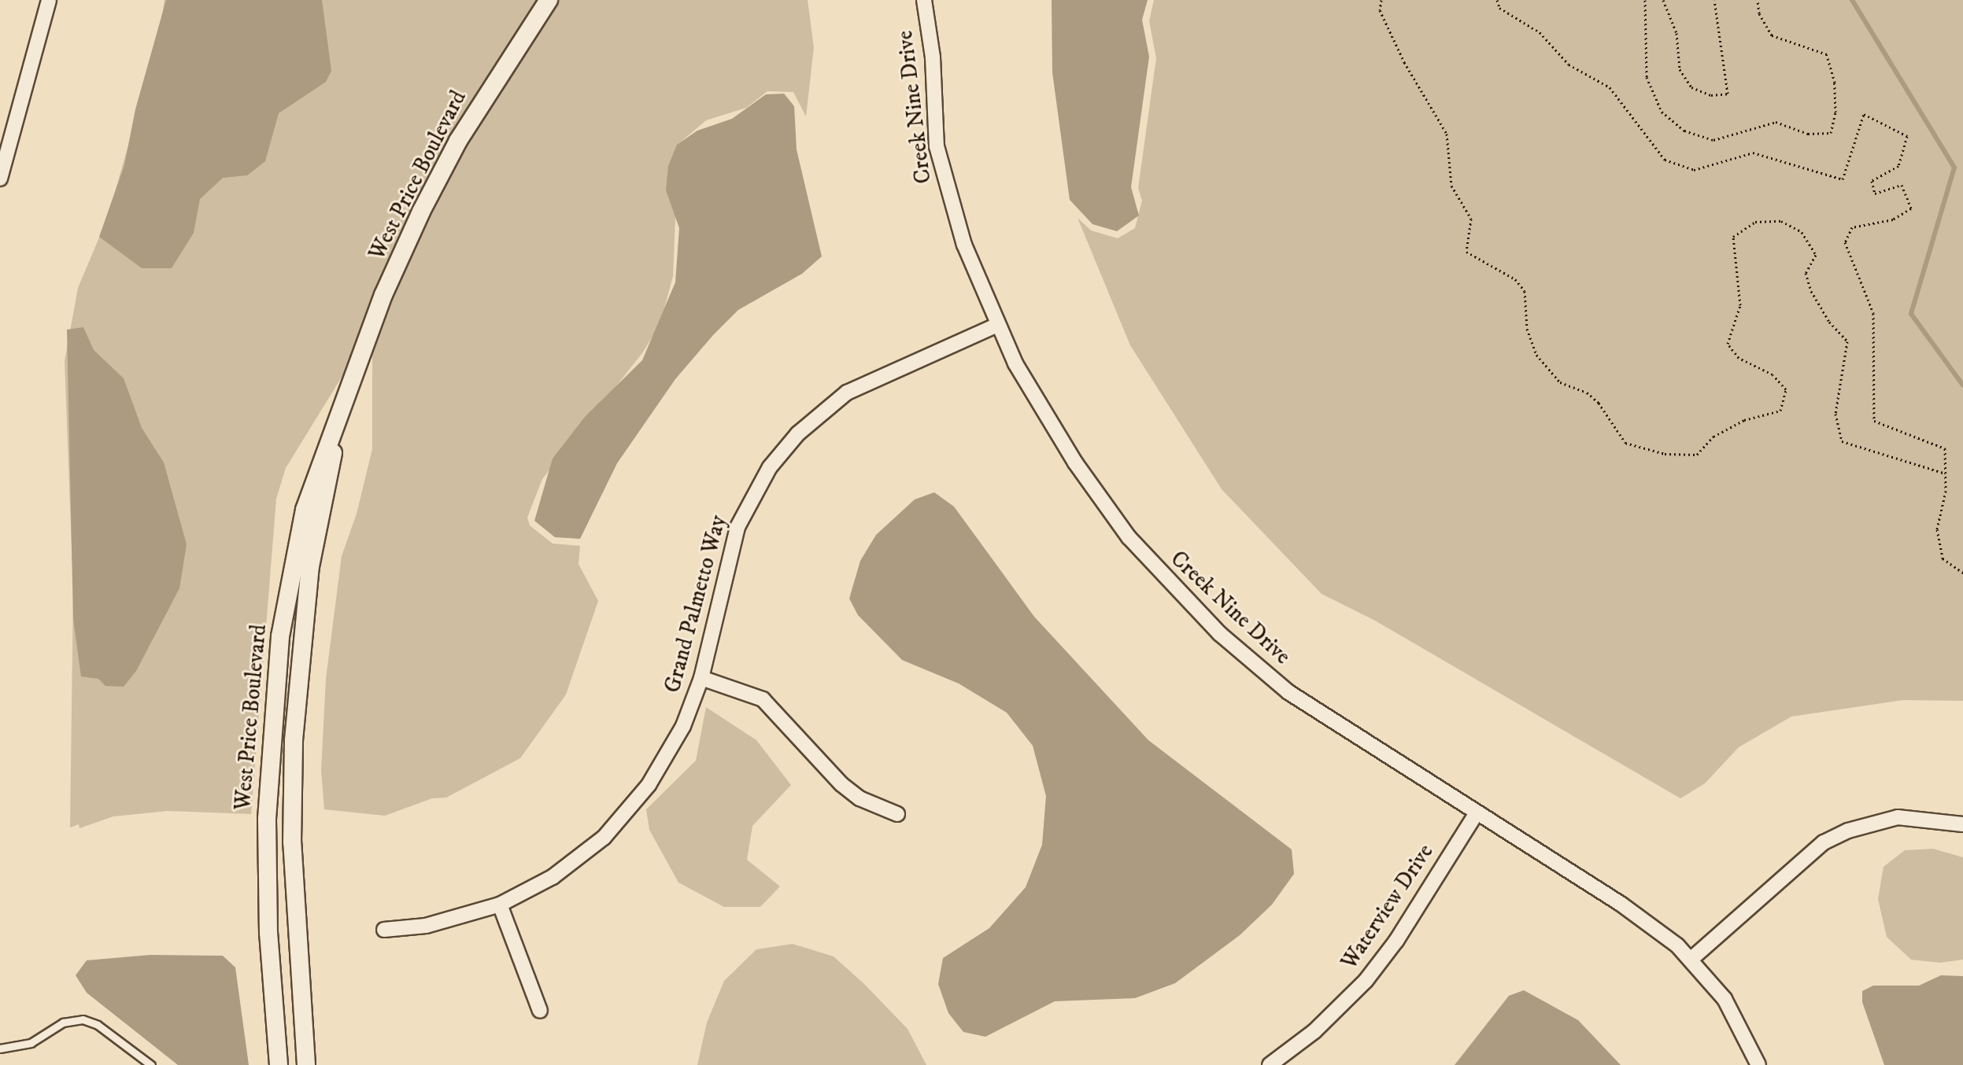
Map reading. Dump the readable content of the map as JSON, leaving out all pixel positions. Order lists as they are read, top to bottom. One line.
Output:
{"streets":{"street":["Creek Nine Drive","West Price Boulevard","Grand Palmetto Way","Waterview Drive"]},"crossings":[["Creek Nine Drive","Grand Palmetto Way"],["Creek Nine Drive","Waterview Drive"]]}
